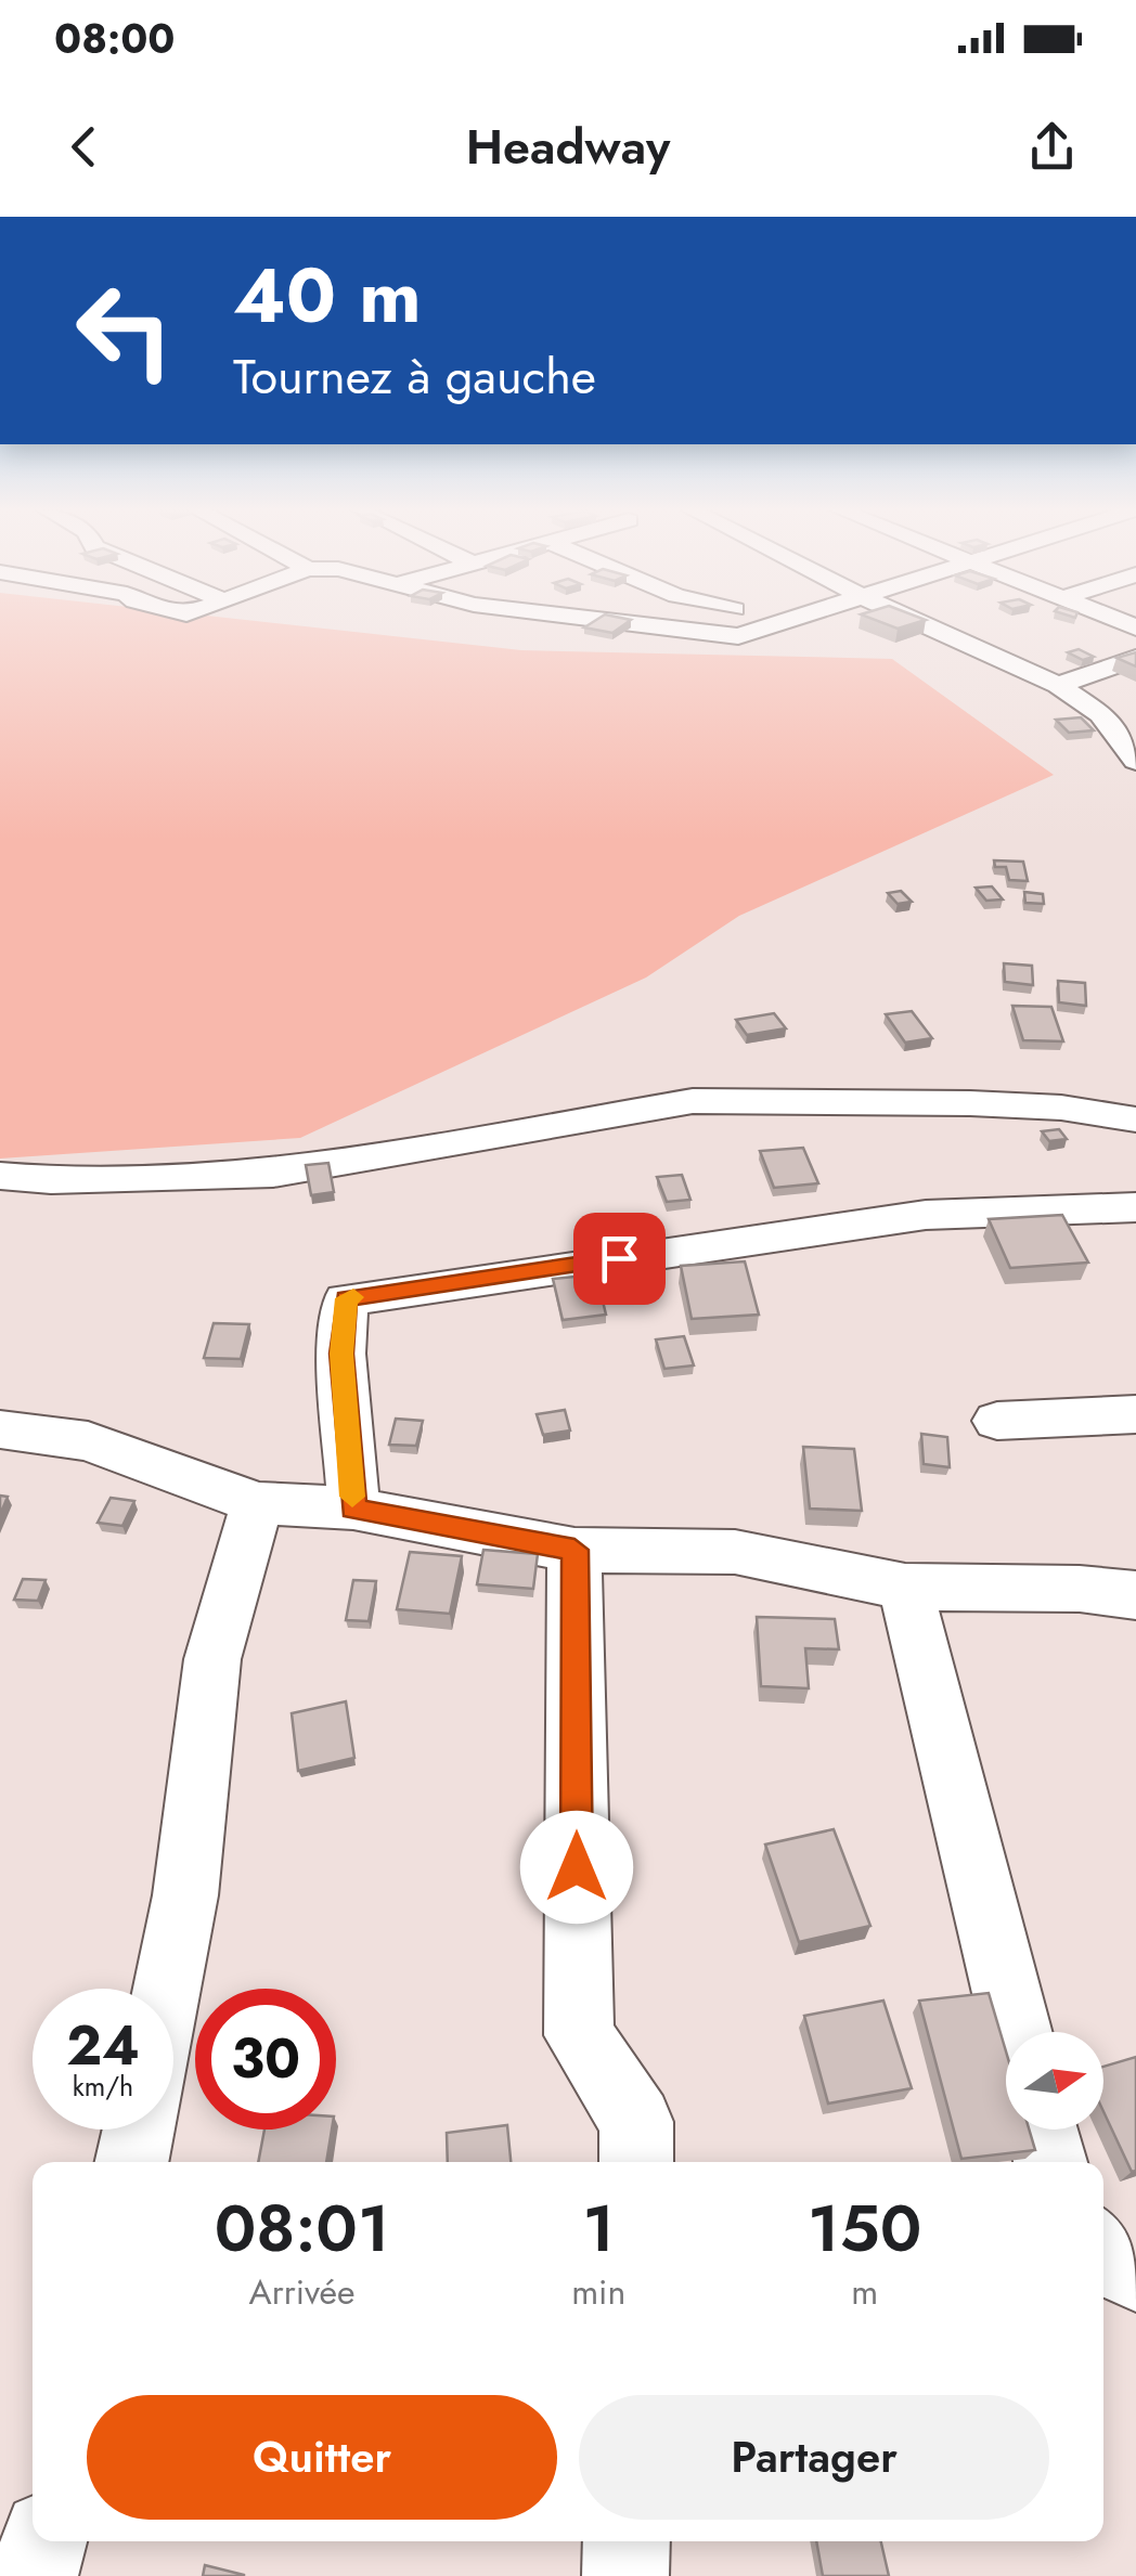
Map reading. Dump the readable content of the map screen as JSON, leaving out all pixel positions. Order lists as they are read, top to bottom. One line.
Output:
{"north":"right","page":{"status":"08:00","header":"Headway","turn":["40 m","Tournez à gauche"],"speed":"24 km/h","limit":"30","eta":["08:01","Arrivée","1","min","150","m"],"buttons":["Quitter","Partager"]}}
